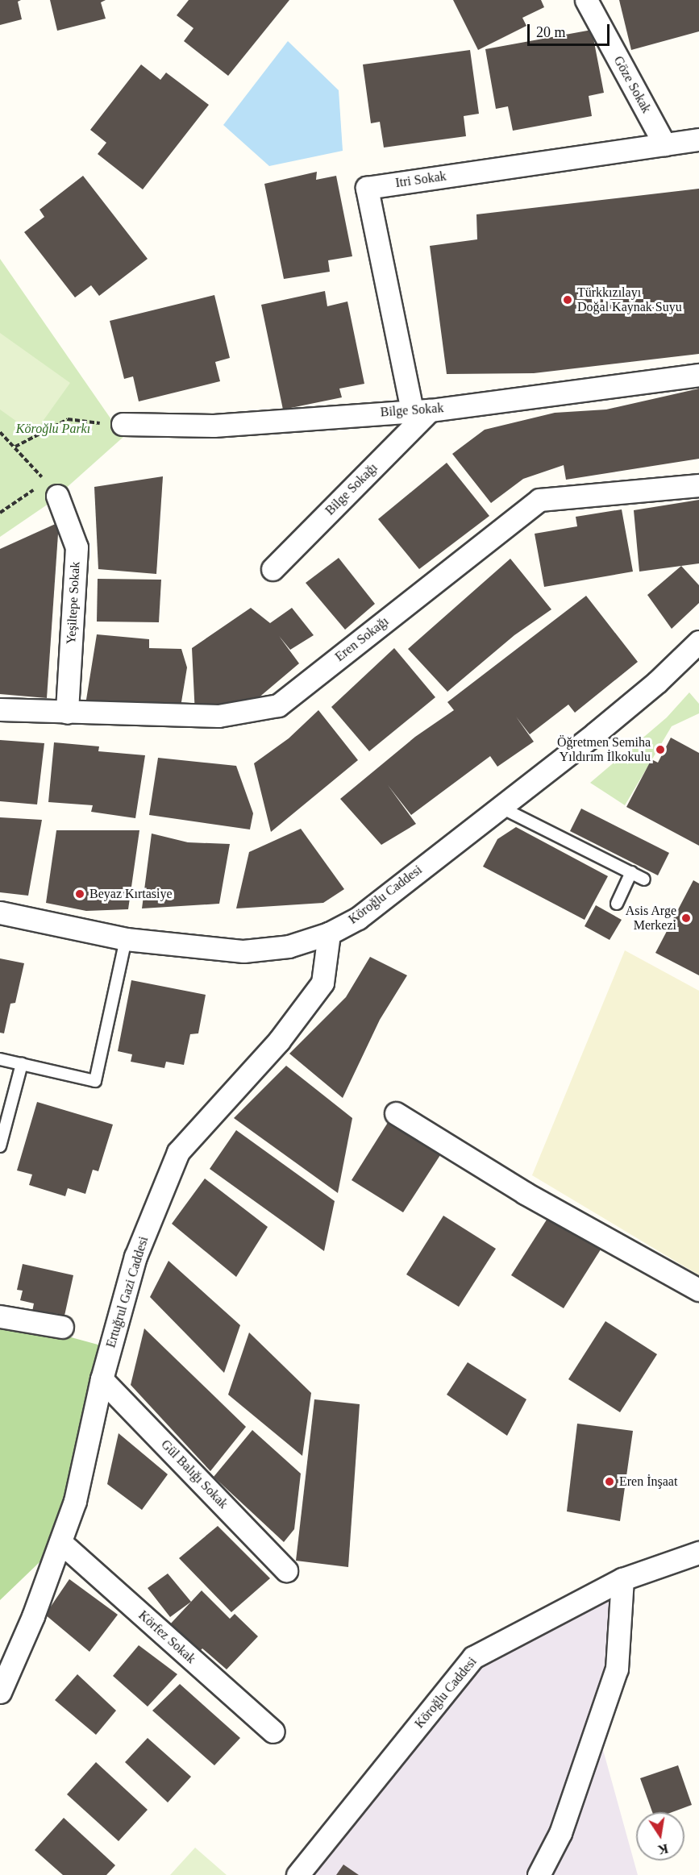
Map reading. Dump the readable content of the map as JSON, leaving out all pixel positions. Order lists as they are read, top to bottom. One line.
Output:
{"streets":{"street":["Göze Sokak","Itri Sokak","Bilge Sokak","Bilge Sokağı","Yeşiltepe Sokak","Eren Sokağı","Köroğlu Caddesi","Ertuğrul Gazi Caddesi","Gül Balığı Sokak","Körfez Sokak"]},"crossings":[["Göze Sokak","Itri Sokak"],["Itri Sokak","Bilge Sokak"],["Itri Sokak","Bilge Sokağı"],["Bilge Sokak","Bilge Sokağı"],["Yeşiltepe Sokak","Eren Sokağı"],["Köroğlu Caddesi","Ertuğrul Gazi Caddesi"],["Ertuğrul Gazi Caddesi","Gül Balığı Sokak"],["Ertuğrul Gazi Caddesi","Körfez Sokak"]],"parks":["Köroğlu Parkı"],"places":["Türkkızılayı Doğal Kaynak Suyu","Öğretmen Semiha Yıldırım İlkokulu","Beyaz Kırtasiye","Asis Arge Merkezi","Eren İnşaat"],"scale_bar":"20 m","north":"bottom"}
